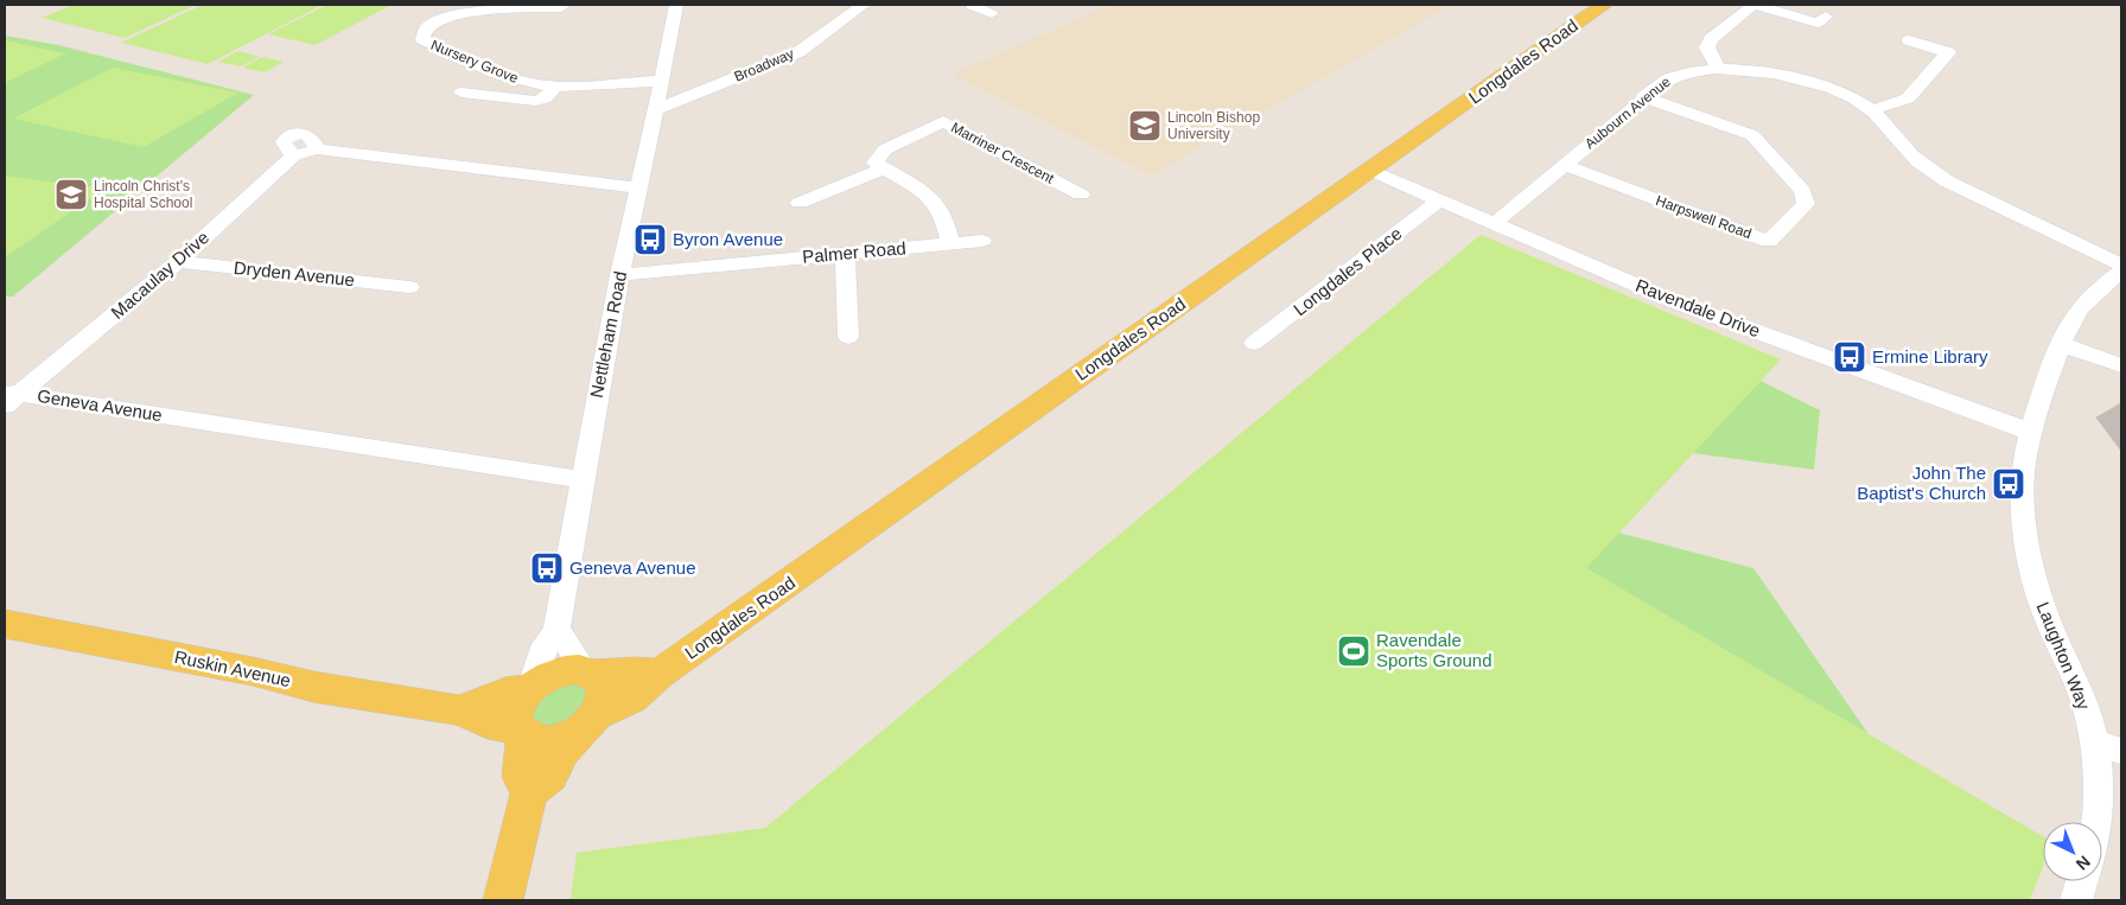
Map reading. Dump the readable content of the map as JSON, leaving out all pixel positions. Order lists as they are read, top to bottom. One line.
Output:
{"streets":{"main road":["Longdales Road","Ruskin Avenue"],"street":["Nursery Grove","Broadway","Aubourn Avenue","Marriner Crescent","Harpswell Road","Palmer Road","Longdales Place","Dryden Avenue","Macaulay Drive","Ravendale Drive","Nettleham Road","Geneva Avenue","Laughton Way"]},"crossings":[["Nursery Grove","Nettleham Road"],["Longdales Road","Ravendale Drive"],["Longdales Road","Nettleham Road"],["Longdales Road","Ruskin Avenue"],["Broadway","Nettleham Road"],["Aubourn Avenue","Harpswell Road"],["Aubourn Avenue","Ravendale Drive"],["Palmer Road","Nettleham Road"],["Longdales Place","Ravendale Drive"],["Dryden Avenue","Macaulay Drive"],["Macaulay Drive","Nettleham Road"],["Macaulay Drive","Geneva Avenue"],["Ravendale Drive","Laughton Way"],["Nettleham Road","Geneva Avenue"],["Nettleham Road","Ruskin Avenue"]],"places":{"school or university":["Lincoln Bishop University","Lincoln Christ's Hospital School"],"bus stop":["Byron Avenue","Ermine Library","John The Baptist's Church","Geneva Avenue"],"sports":["Ravendale Sports Ground"]},"north":"bottom right"}
